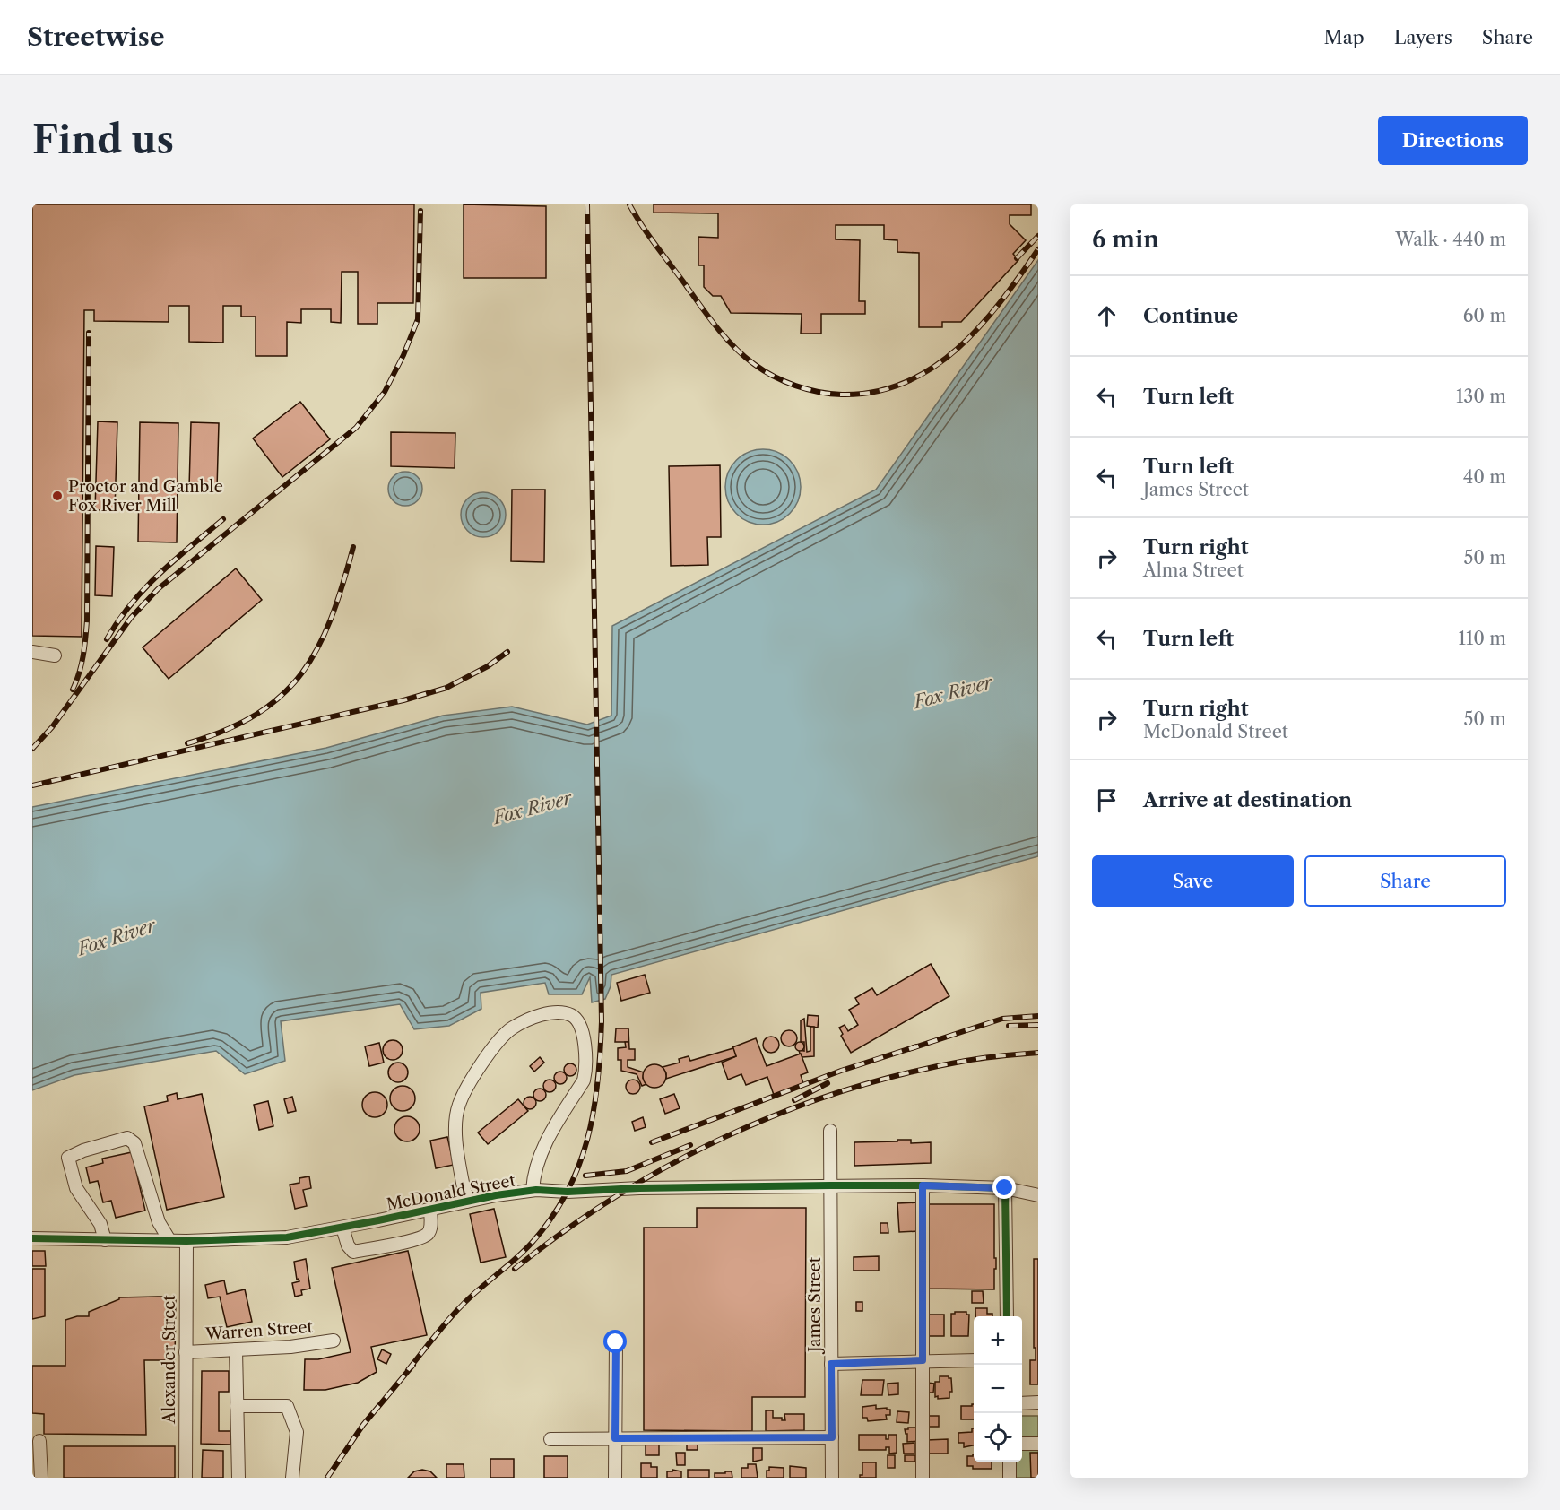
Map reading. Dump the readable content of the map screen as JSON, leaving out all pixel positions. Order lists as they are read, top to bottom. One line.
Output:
{"streets":{"street":["McDonald Street","James Street","Warren Street","Alexander Street"]},"crossings":[["McDonald Street","James Street"],["McDonald Street","Alexander Street"],["Warren Street","Alexander Street"]],"water":["Fox River"],"places":["Proctor and Gamble Fox River Mill"],"page":{"header":"Streetwise","nav":["Map","Layers","Share"],"buttons":["Directions",["Save","Share"]],"title":"Find us","heading":["6 min","Walk · 440 m"],"list":[["Continue","60 m"],["Turn left","130 m"],["Turn left","James Street","40 m"],["Turn right","Alma Street","50 m"],["Turn left","110 m"],["Turn right","McDonald Street","50 m"],"Arrive at destination"],"map_buttons":["+","−"]}}
